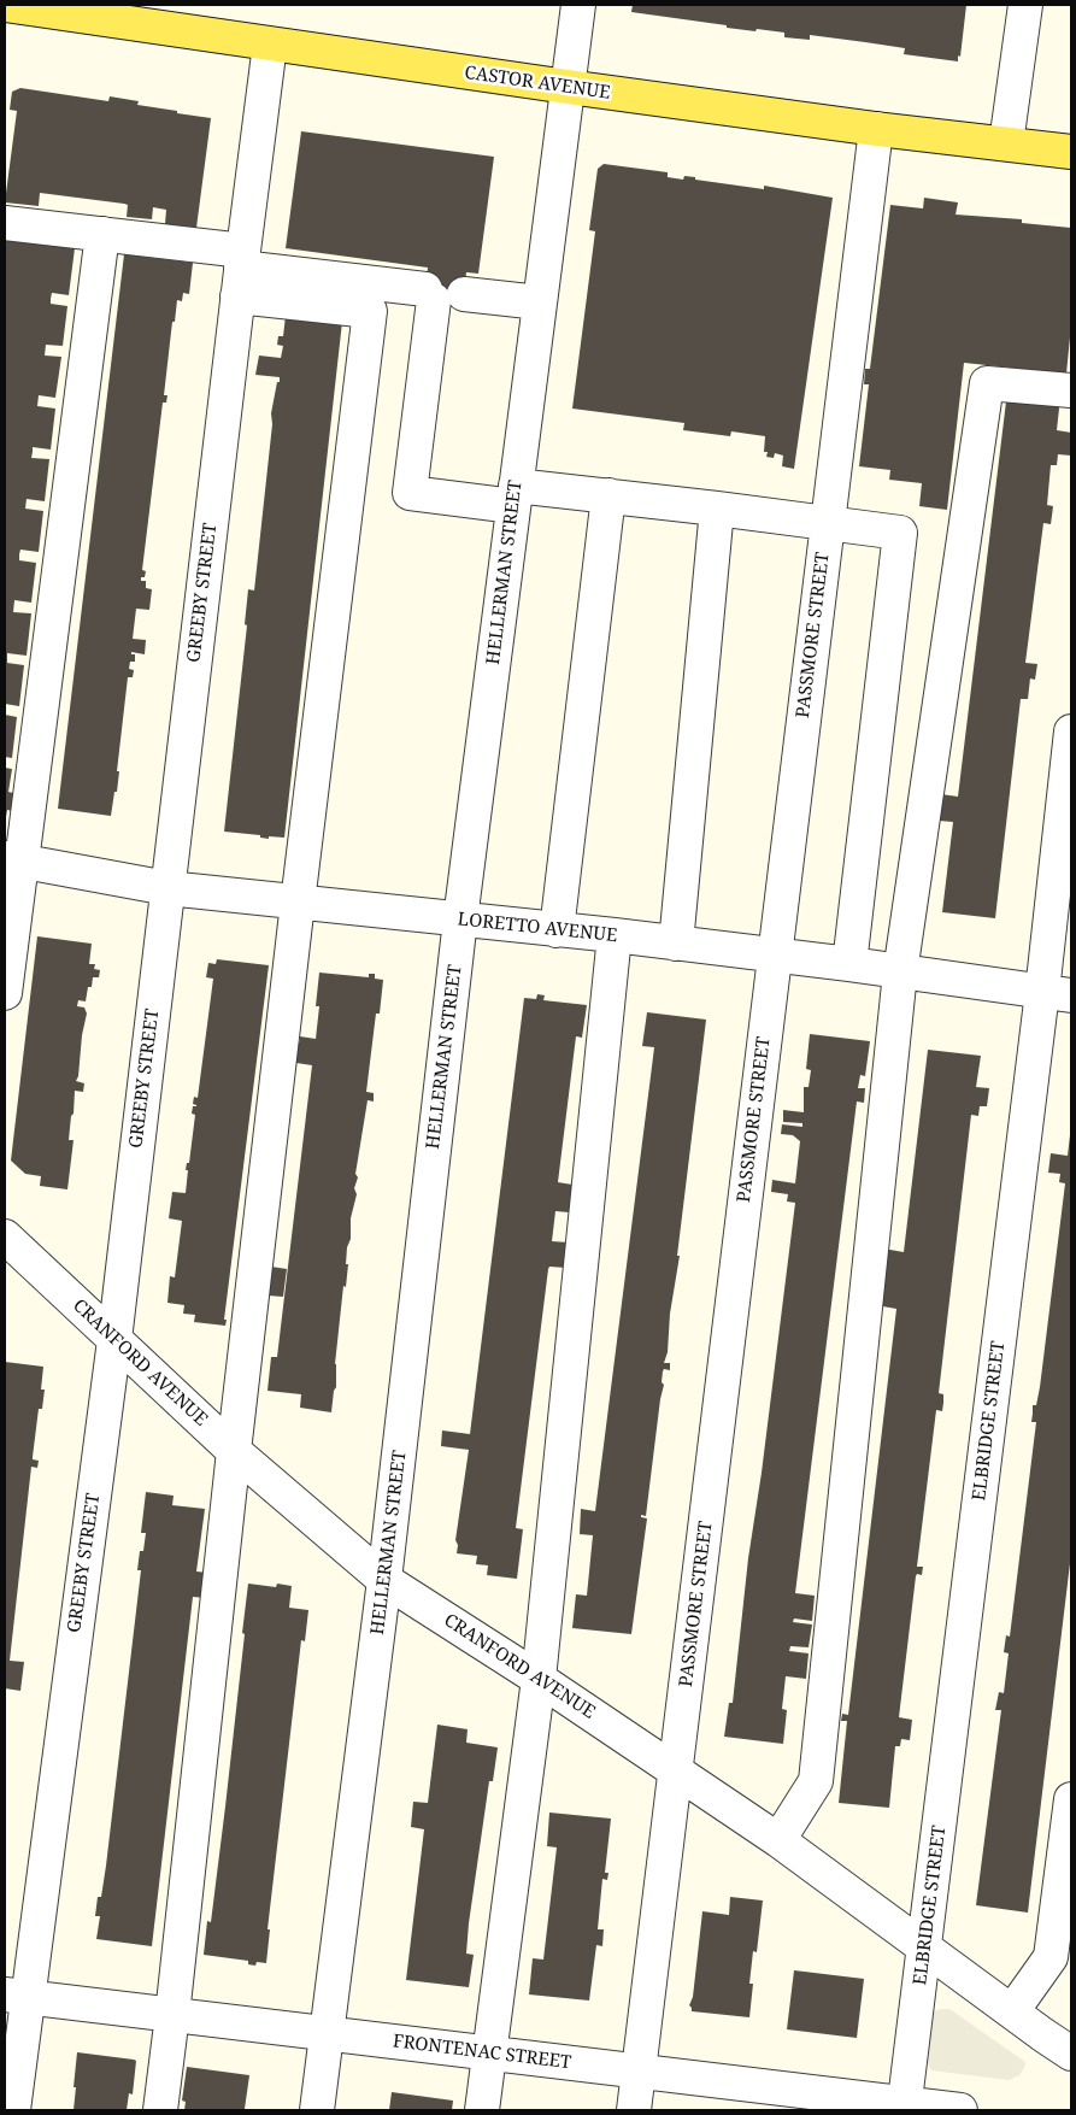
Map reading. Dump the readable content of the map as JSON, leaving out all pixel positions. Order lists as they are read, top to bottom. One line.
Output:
{"streets":{"main road":["CASTOR AVENUE"],"street":["HELLERMAN STREET","GREEBY STREET","PASSMORE STREET","LORETTO AVENUE","CRANFORD AVENUE","ELBRIDGE STREET","FRONTENAC STREET"]},"crossings":[["CASTOR AVENUE","HELLERMAN STREET"],["CASTOR AVENUE","GREEBY STREET"],["CASTOR AVENUE","PASSMORE STREET"],["HELLERMAN STREET","LORETTO AVENUE"],["HELLERMAN STREET","CRANFORD AVENUE"],["HELLERMAN STREET","FRONTENAC STREET"],["GREEBY STREET","LORETTO AVENUE"],["GREEBY STREET","CRANFORD AVENUE"],["GREEBY STREET","FRONTENAC STREET"],["PASSMORE STREET","LORETTO AVENUE"],["PASSMORE STREET","CRANFORD AVENUE"],["PASSMORE STREET","FRONTENAC STREET"],["LORETTO AVENUE","ELBRIDGE STREET"],["CRANFORD AVENUE","ELBRIDGE STREET"],["ELBRIDGE STREET","FRONTENAC STREET"]]}
